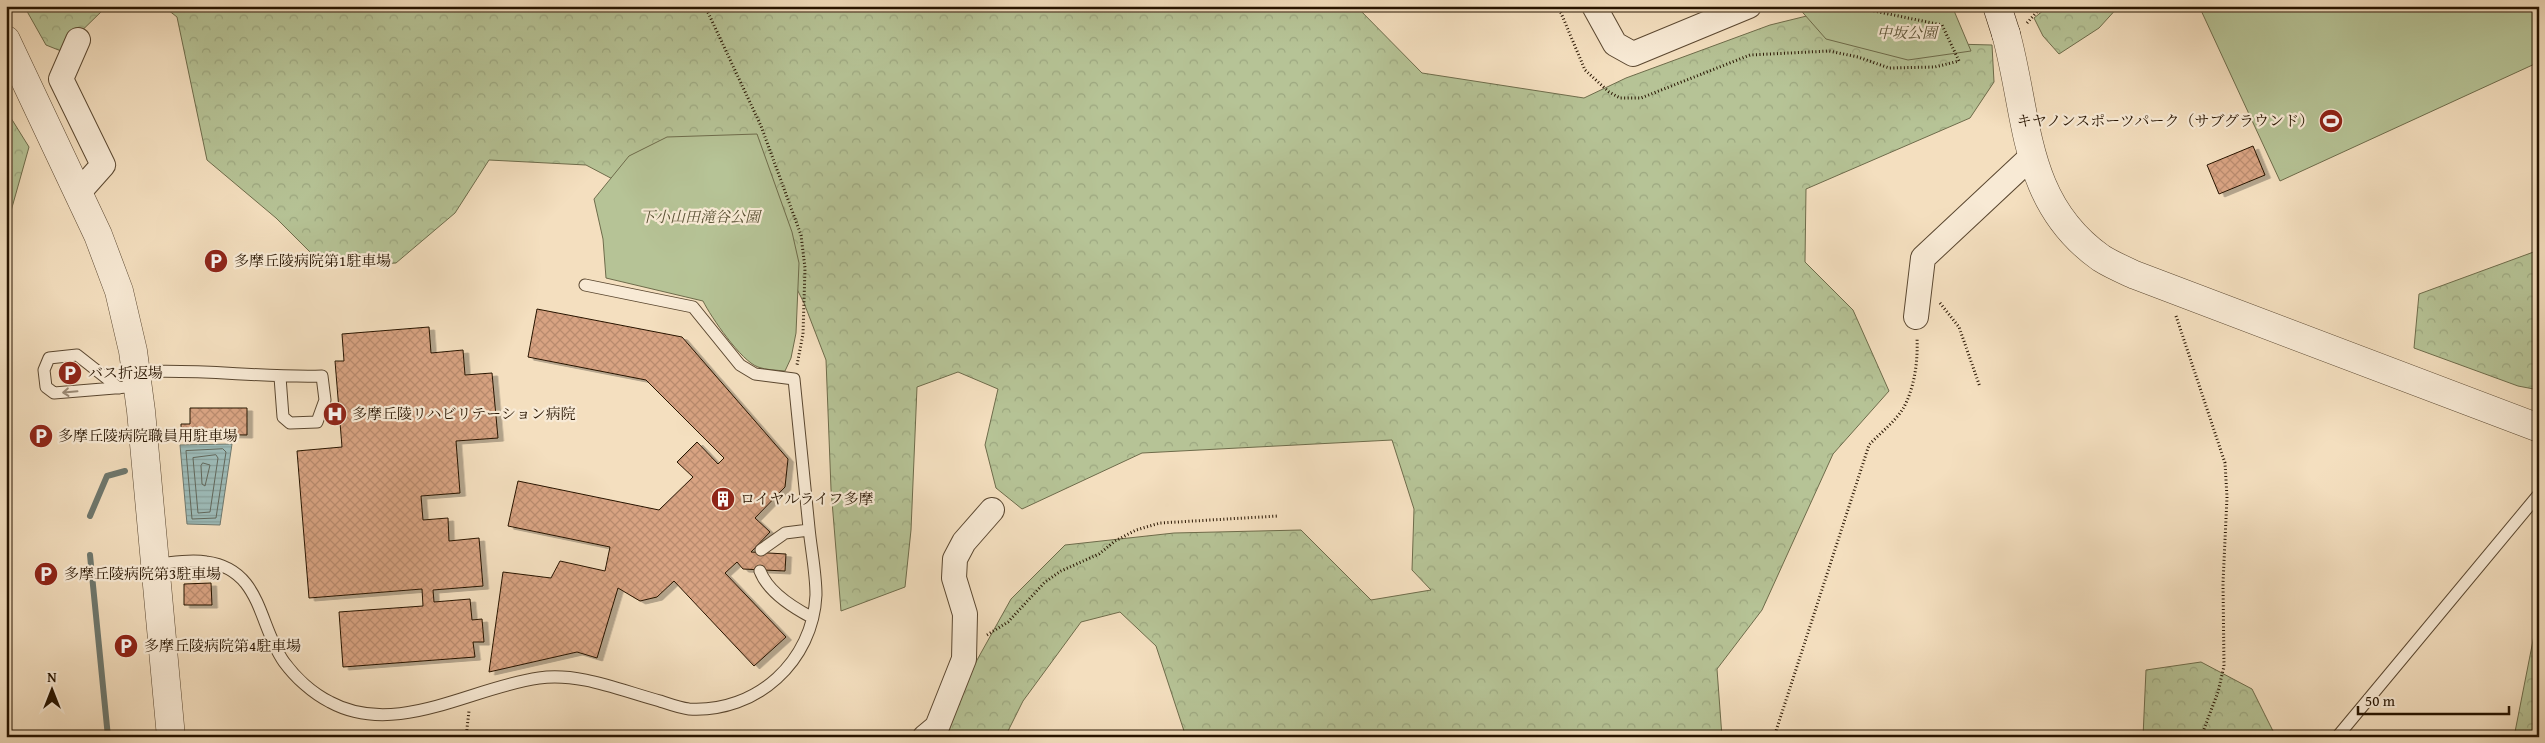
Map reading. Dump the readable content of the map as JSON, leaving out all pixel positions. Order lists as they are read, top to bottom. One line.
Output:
{"parks":["中坂公園","下小山田滝谷公園"],"places":{"sports":["キヤノンスポーツパーク（サブグラウンド）"],"parking":["多摩丘陵病院第1駐車場","バス折返場","多摩丘陵病院職員用駐車場","多摩丘陵病院第3駐車場","多摩丘陵病院第4駐車場"],"hospital":["多摩丘陵リハビリテーション病院"],"building":["ロイヤルライフ多摩"]},"scale_bar":"50 m","north":"top"}
